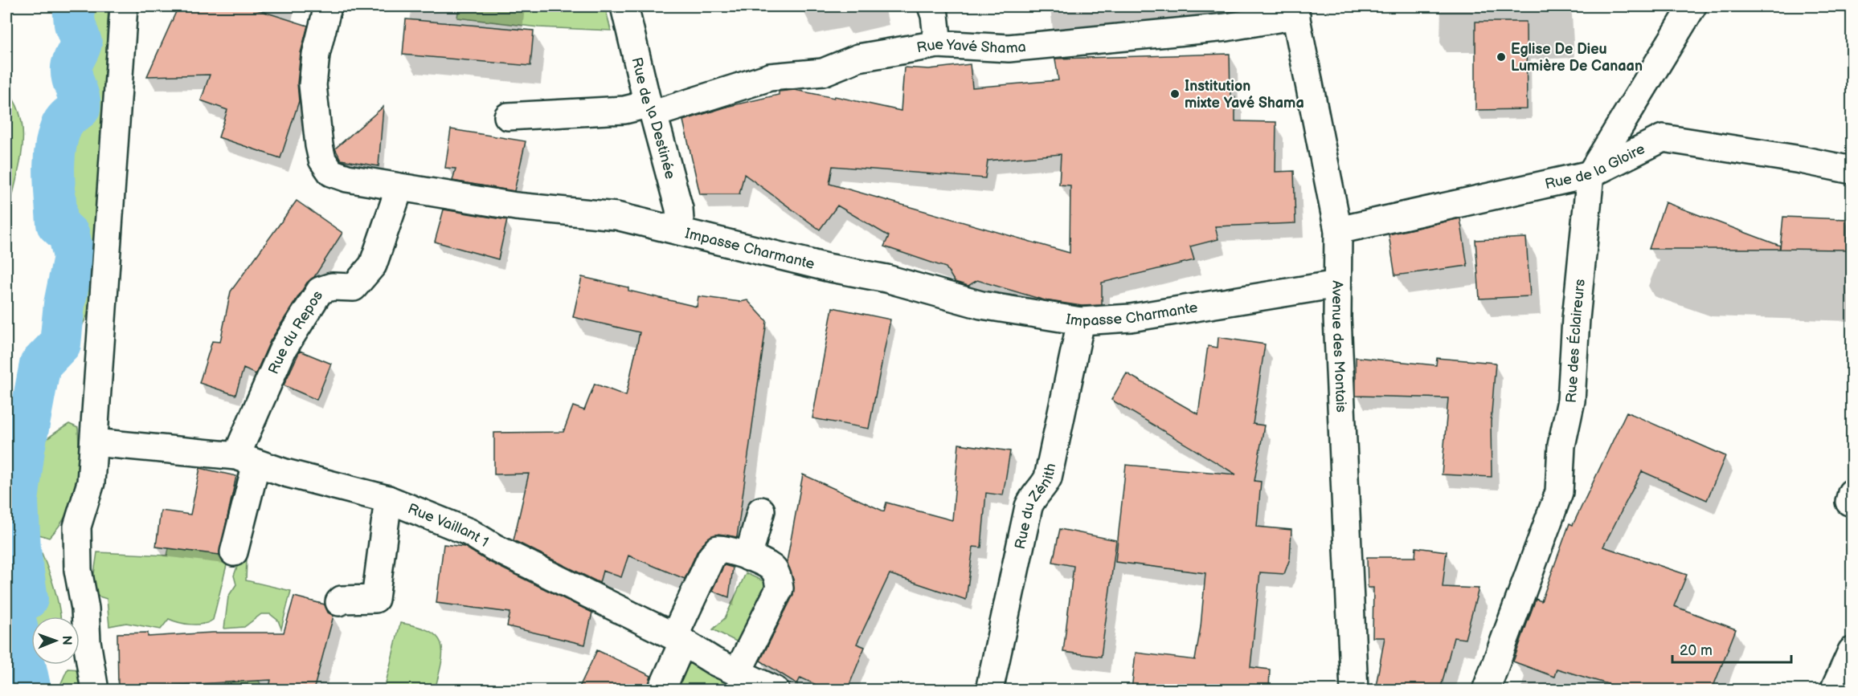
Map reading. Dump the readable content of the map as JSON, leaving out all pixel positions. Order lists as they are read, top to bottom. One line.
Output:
{"streets":{"street":["Rue Yavé Shama","Rue de la Destinée","Rue de la Gloire","Impasse Charmante","Rue du Repos","Rue des Éclaireurs","Avenue des Montais","Rue du Zénith","Rue Vaillant 1"]},"crossings":[["Rue Yavé Shama","Rue de la Destinée"],["Rue Yavé Shama","Avenue des Montais"],["Rue de la Destinée","Impasse Charmante"],["Rue de la Gloire","Rue des Éclaireurs"],["Rue de la Gloire","Avenue des Montais"],["Impasse Charmante","Rue du Repos"],["Impasse Charmante","Avenue des Montais"],["Impasse Charmante","Rue du Zénith"],["Rue du Repos","Rue Vaillant 1"]],"places":["Eglise De Dieu Lumière De Canaan","Institution mixte Yavé Shama"],"scale_bar":"20 m","north":"right"}
